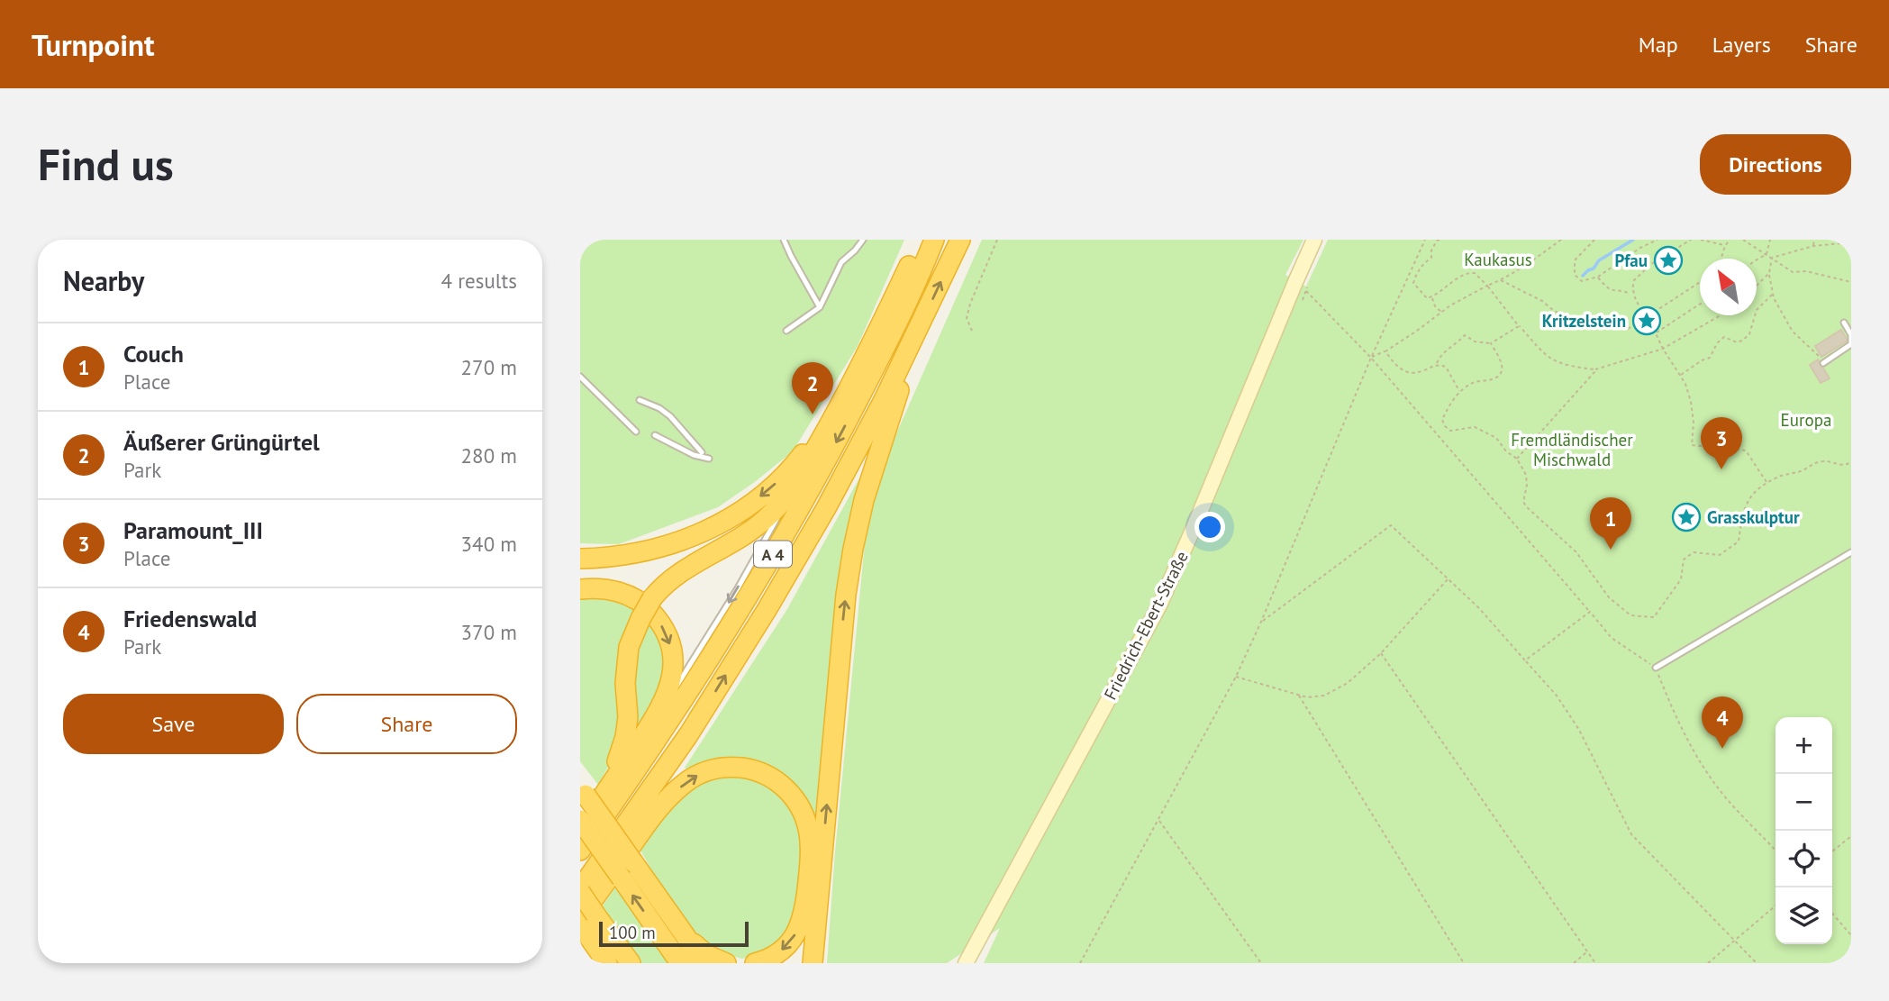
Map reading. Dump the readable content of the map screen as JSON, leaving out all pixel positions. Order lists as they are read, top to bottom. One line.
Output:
{"streets":{"highway":["A 4"],"main road":["Friedrich-Ebert-Straße"]},"parks":["Kaukasus","Europa","Fremdländischer Mischwald"],"places":{"place":["Pfau","Kritzelstein","Grasskulptur"]},"scale_bar":"100 m","north":"top left","page":{"header":"Turnpoint","nav":["Map","Layers","Share"],"buttons":["Directions",["Save","Share"]],"title":"Find us","heading":["Nearby","4 results"],"list":[{"mark":"1","name":"Couch","note":"Place","value":"270 m"},{"mark":"2","name":"Äußerer Grüngürtel","note":"Park","value":"280 m"},{"mark":"3","name":"Paramount_III","note":"Place","value":"340 m"},{"mark":"4","name":"Friedenswald","note":"Park","value":"370 m"}],"pins":["2","3","1","4"],"map_buttons":["+","−"],"scale":"100 m"}}
